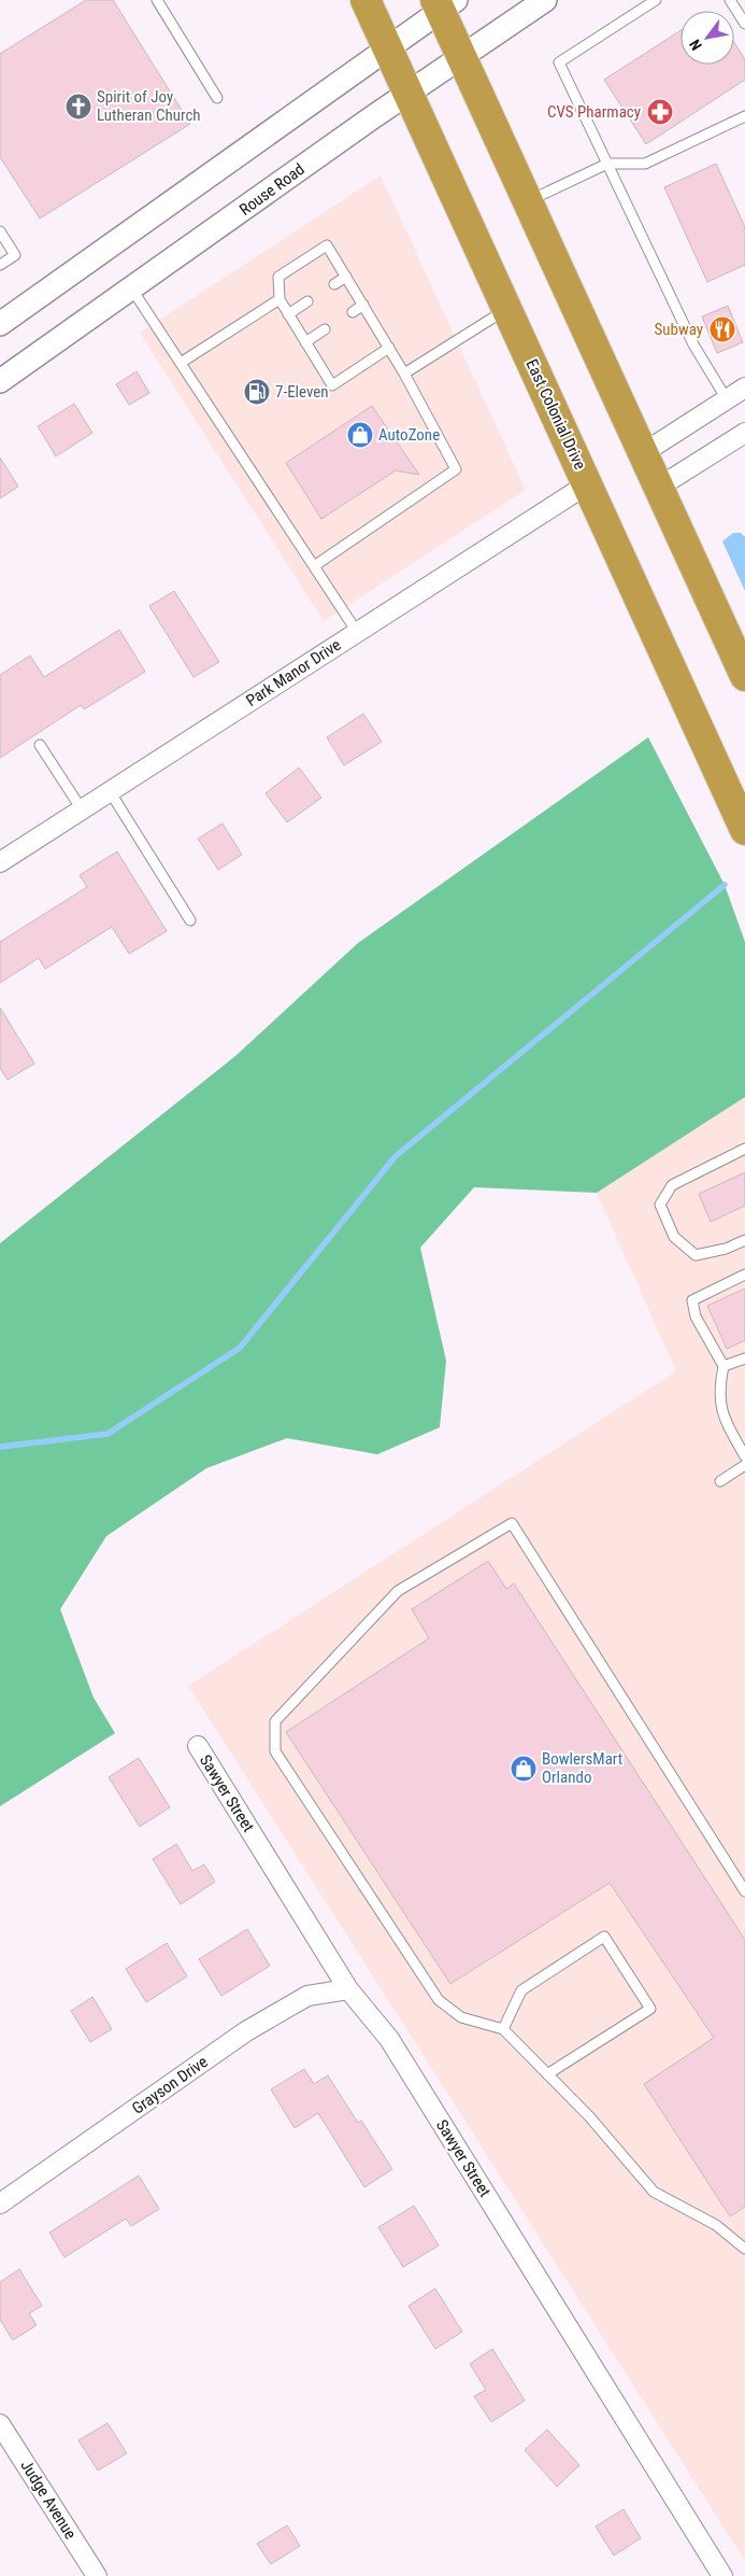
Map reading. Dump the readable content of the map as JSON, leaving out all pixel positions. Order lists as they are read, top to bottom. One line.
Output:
{"streets":{"highway":["East Colonial Drive"],"street":["Rouse Road","Park Manor Drive","Sawyer Street","Grayson Drive","Judge Avenue"]},"crossings":[["Rouse Road","East Colonial Drive"],["East Colonial Drive","Park Manor Drive"],["Sawyer Street","Grayson Drive"]],"places":{"church":["Spirit of Joy Lutheran Church"],"pharmacy":["CVS Pharmacy"],"restaurant":["Subway"],"fuel station":["7-Eleven"],"shop":["AutoZone","BowlersMart Orlando"]},"north":"bottom left"}
